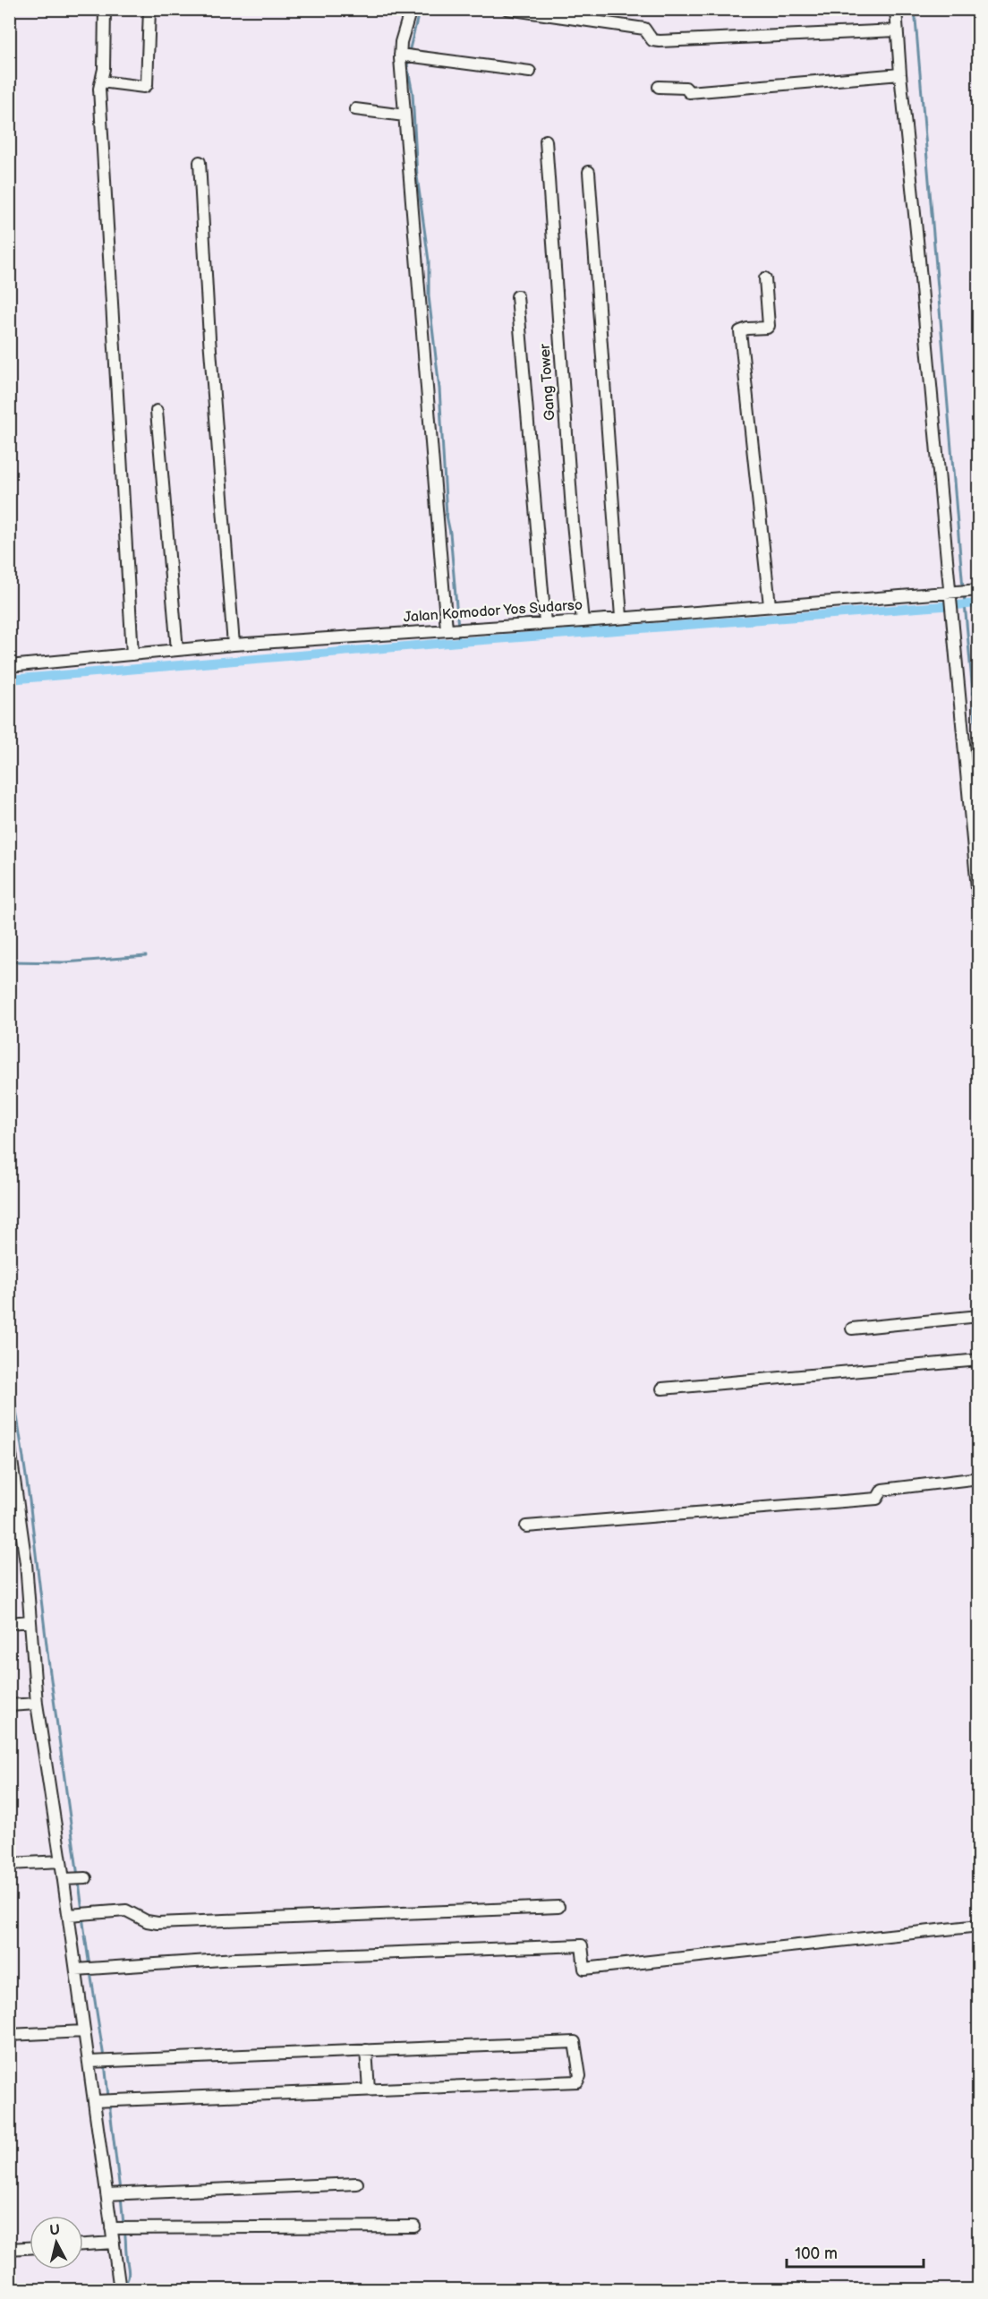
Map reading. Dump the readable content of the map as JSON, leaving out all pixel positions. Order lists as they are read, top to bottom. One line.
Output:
{"streets":{"street":["Gang Tower","Jalan Komodor Yos Sudarso"]},"crossings":[["Gang Tower","Jalan Komodor Yos Sudarso"]],"scale_bar":"100 m","north":"top"}
